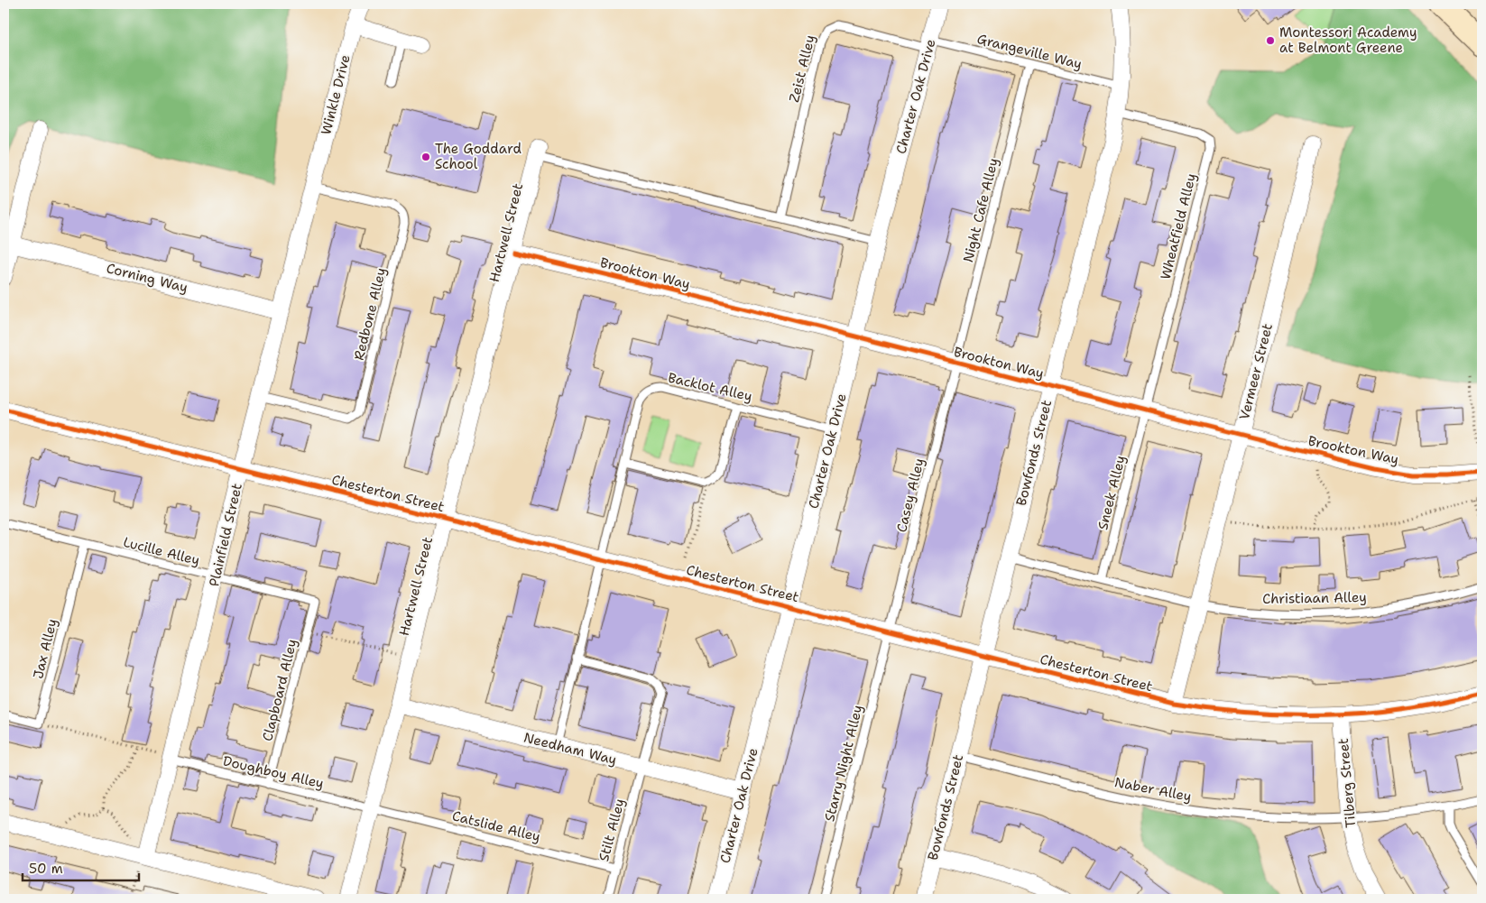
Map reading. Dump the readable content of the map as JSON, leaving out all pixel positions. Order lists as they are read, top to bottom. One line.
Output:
{"streets":{"street":["Winkle Drive","Charter Oak Drive","Hartwell Street","Brookton Way","Corning Way","Vermeer Street","Bowfonds Street","Chesterton Street","Plainfield Street","Needham Way","Tilberg Street"],"lane":["Grangeville Way","Zeist Alley","Night Cafe Alley","Wheatfield Alley","Redbone Alley","Backlot Alley","Sneek Alley","Casey Alley","Lucille Alley","Christiaan Alley","Jax Alley","Clapboard Alley","Starry Night Alley","Doughboy Alley","Naber Alley","Catslide Alley","Stilt Alley"]},"crossings":[["Grangeville Way","Zeist Alley"],["Grangeville Way","Charter Oak Drive"],["Grangeville Way","Night Cafe Alley"],["Grangeville Way","Bowfonds Street"],["Zeist Alley","Charter Oak Drive"],["Winkle Drive","Redbone Alley"],["Winkle Drive","Plainfield Street"],["Charter Oak Drive","Brookton Way"],["Charter Oak Drive","Backlot Alley"],["Charter Oak Drive","Chesterton Street"],["Charter Oak Drive","Needham Way"],["Night Cafe Alley","Brookton Way"],["Night Cafe Alley","Casey Alley"],["Wheatfield Alley","Brookton Way"],["Wheatfield Alley","Bowfonds Street"],["Wheatfield Alley","Sneek Alley"],["Hartwell Street","Brookton Way"],["Hartwell Street","Chesterton Street"],["Hartwell Street","Needham Way"],["Hartwell Street","Doughboy Alley"],["Hartwell Street","Catslide Alley"],["Brookton Way","Vermeer Street"],["Brookton Way","Bowfonds Street"],["Brookton Way","Sneek Alley"],["Brookton Way","Casey Alley"],["Corning Way","Plainfield Street"],["Redbone Alley","Plainfield Street"],["Vermeer Street","Chesterton Street"],["Vermeer Street","Christiaan Alley"],["Backlot Alley","Chesterton Street"],["Backlot Alley","Needham Way"],["Backlot Alley","Stilt Alley"],["Bowfonds Street","Chesterton Street"],["Bowfonds Street","Naber Alley"],["Chesterton Street","Casey Alley"],["Chesterton Street","Plainfield Street"],["Chesterton Street","Starry Night Alley"],["Chesterton Street","Tilberg Street"],["Casey Alley","Starry Night Alley"],["Plainfield Street","Lucille Alley"],["Plainfield Street","Doughboy Alley"],["Lucille Alley","Jax Alley"],["Lucille Alley","Clapboard Alley"],["Clapboard Alley","Doughboy Alley"],["Needham Way","Stilt Alley"],["Doughboy Alley","Catslide Alley"],["Tilberg Street","Naber Alley"],["Catslide Alley","Stilt Alley"]],"places":["Montessori Academy at Belmont Greene","The Goddard School"],"scale_bar":"50 m"}
